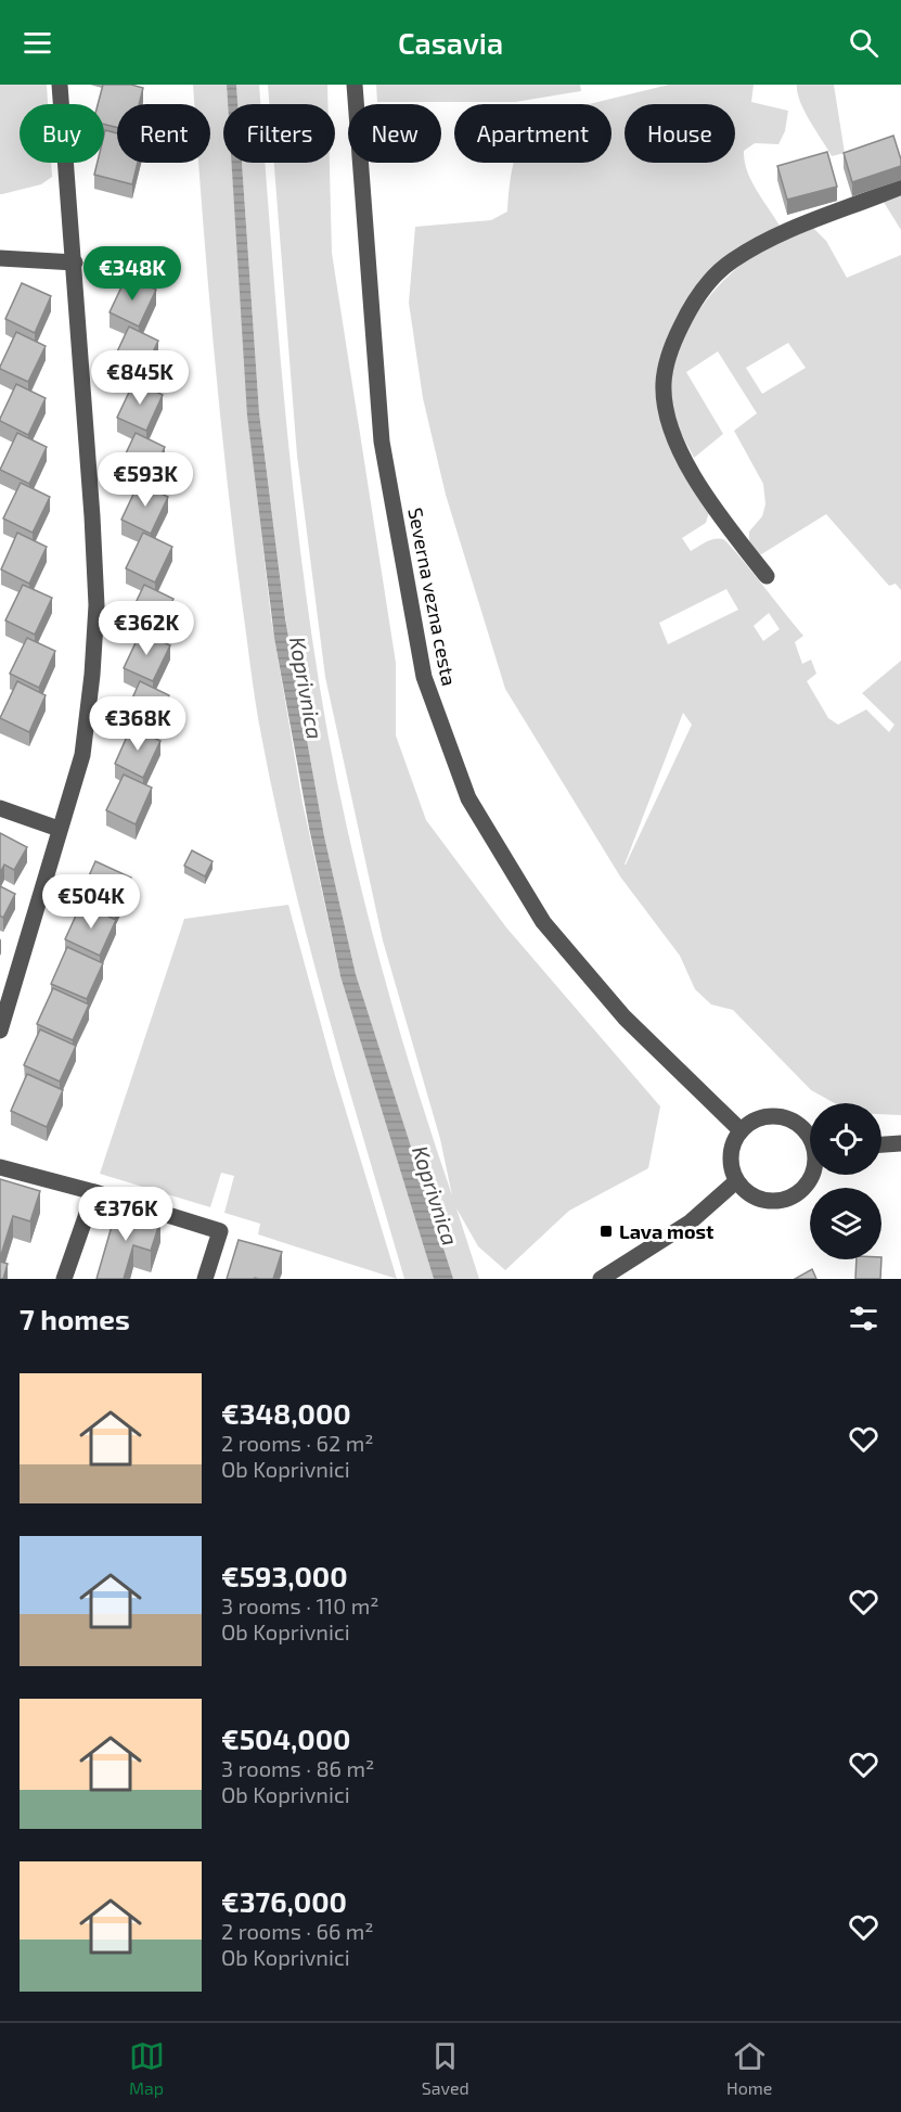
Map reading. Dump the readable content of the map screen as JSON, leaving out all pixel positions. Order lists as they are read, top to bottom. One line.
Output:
{"streets":{"street":["Severna vezna cesta"]},"water":["Koprivnica"],"places":{"transit":["Lava most"]},"page":{"header":"Casavia","chip":["Buy","Rent","Filters","New","Apartment","House"],"price":["€348K","€845K","€593K","€362K","€368K","€504K","€376K"],"heading":"7 homes","list":[{"name":"€348,000","note":"2 rooms · 62 m² · Ob Koprivnici"},{"name":"€593,000","note":"3 rooms · 110 m² · Ob Koprivnici"},{"name":"€504,000","note":"3 rooms · 86 m² · Ob Koprivnici"},{"name":"€376,000","note":"2 rooms · 66 m² · Ob Koprivnici"}],"tabs":["Map","Saved","Home"]}}
